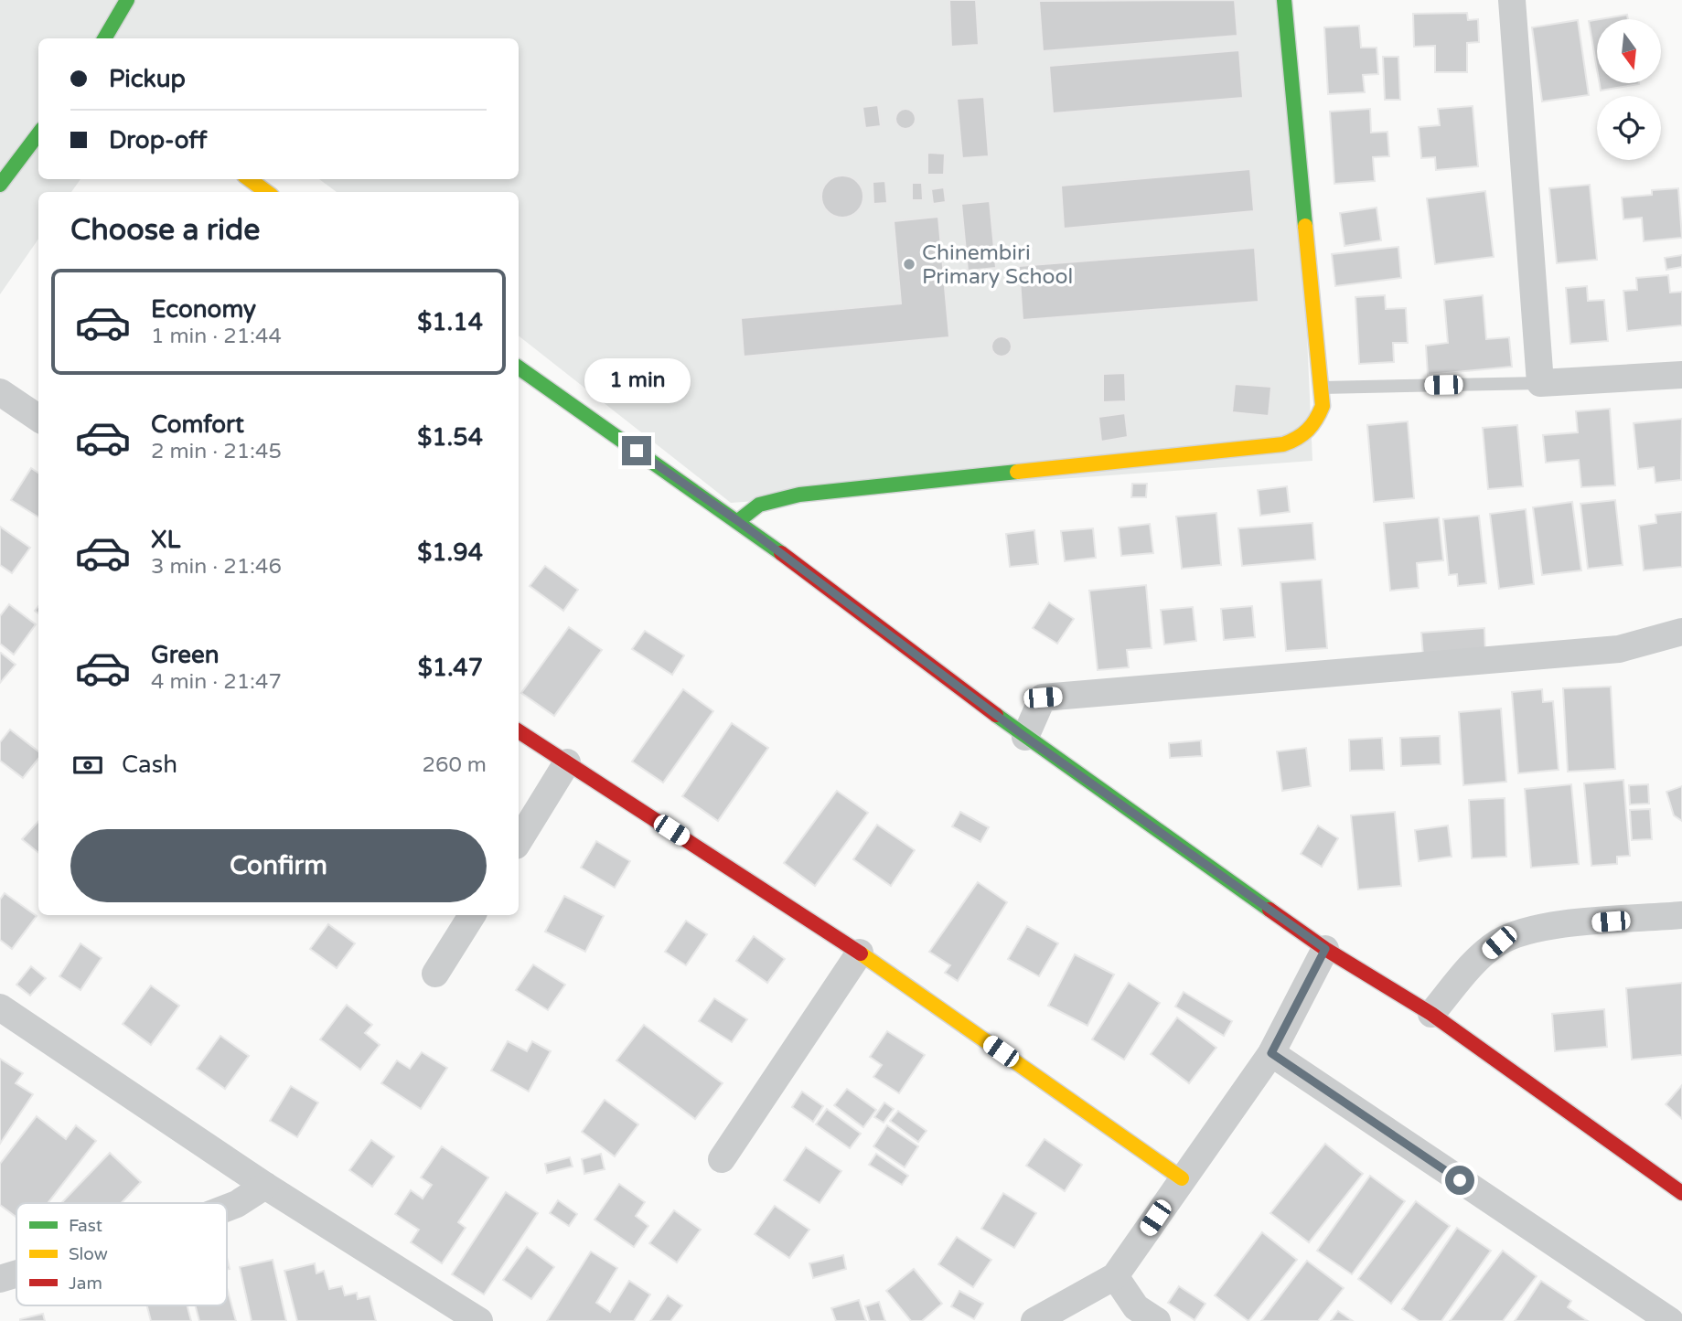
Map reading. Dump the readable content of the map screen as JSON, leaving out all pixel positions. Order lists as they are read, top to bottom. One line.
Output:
{"places":["Chinembiri Primary School"],"legend":["Fast","Slow","Jam"],"north":"bottom","page":{"banner":["Pickup","Drop-off"],"heading":"Choose a ride","list":[{"name":"Economy","note":"1 min · 21:44","value":"$1.14"},{"name":"Comfort","note":"2 min · 21:45","value":"$1.54"},{"name":"XL","note":"3 min · 21:46","value":"$1.94"},{"name":"Green","note":"4 min · 21:47","value":"$1.47"}],"bubble":"1 min","pay":["Cash","260 m"],"buttons":"Confirm"}}
